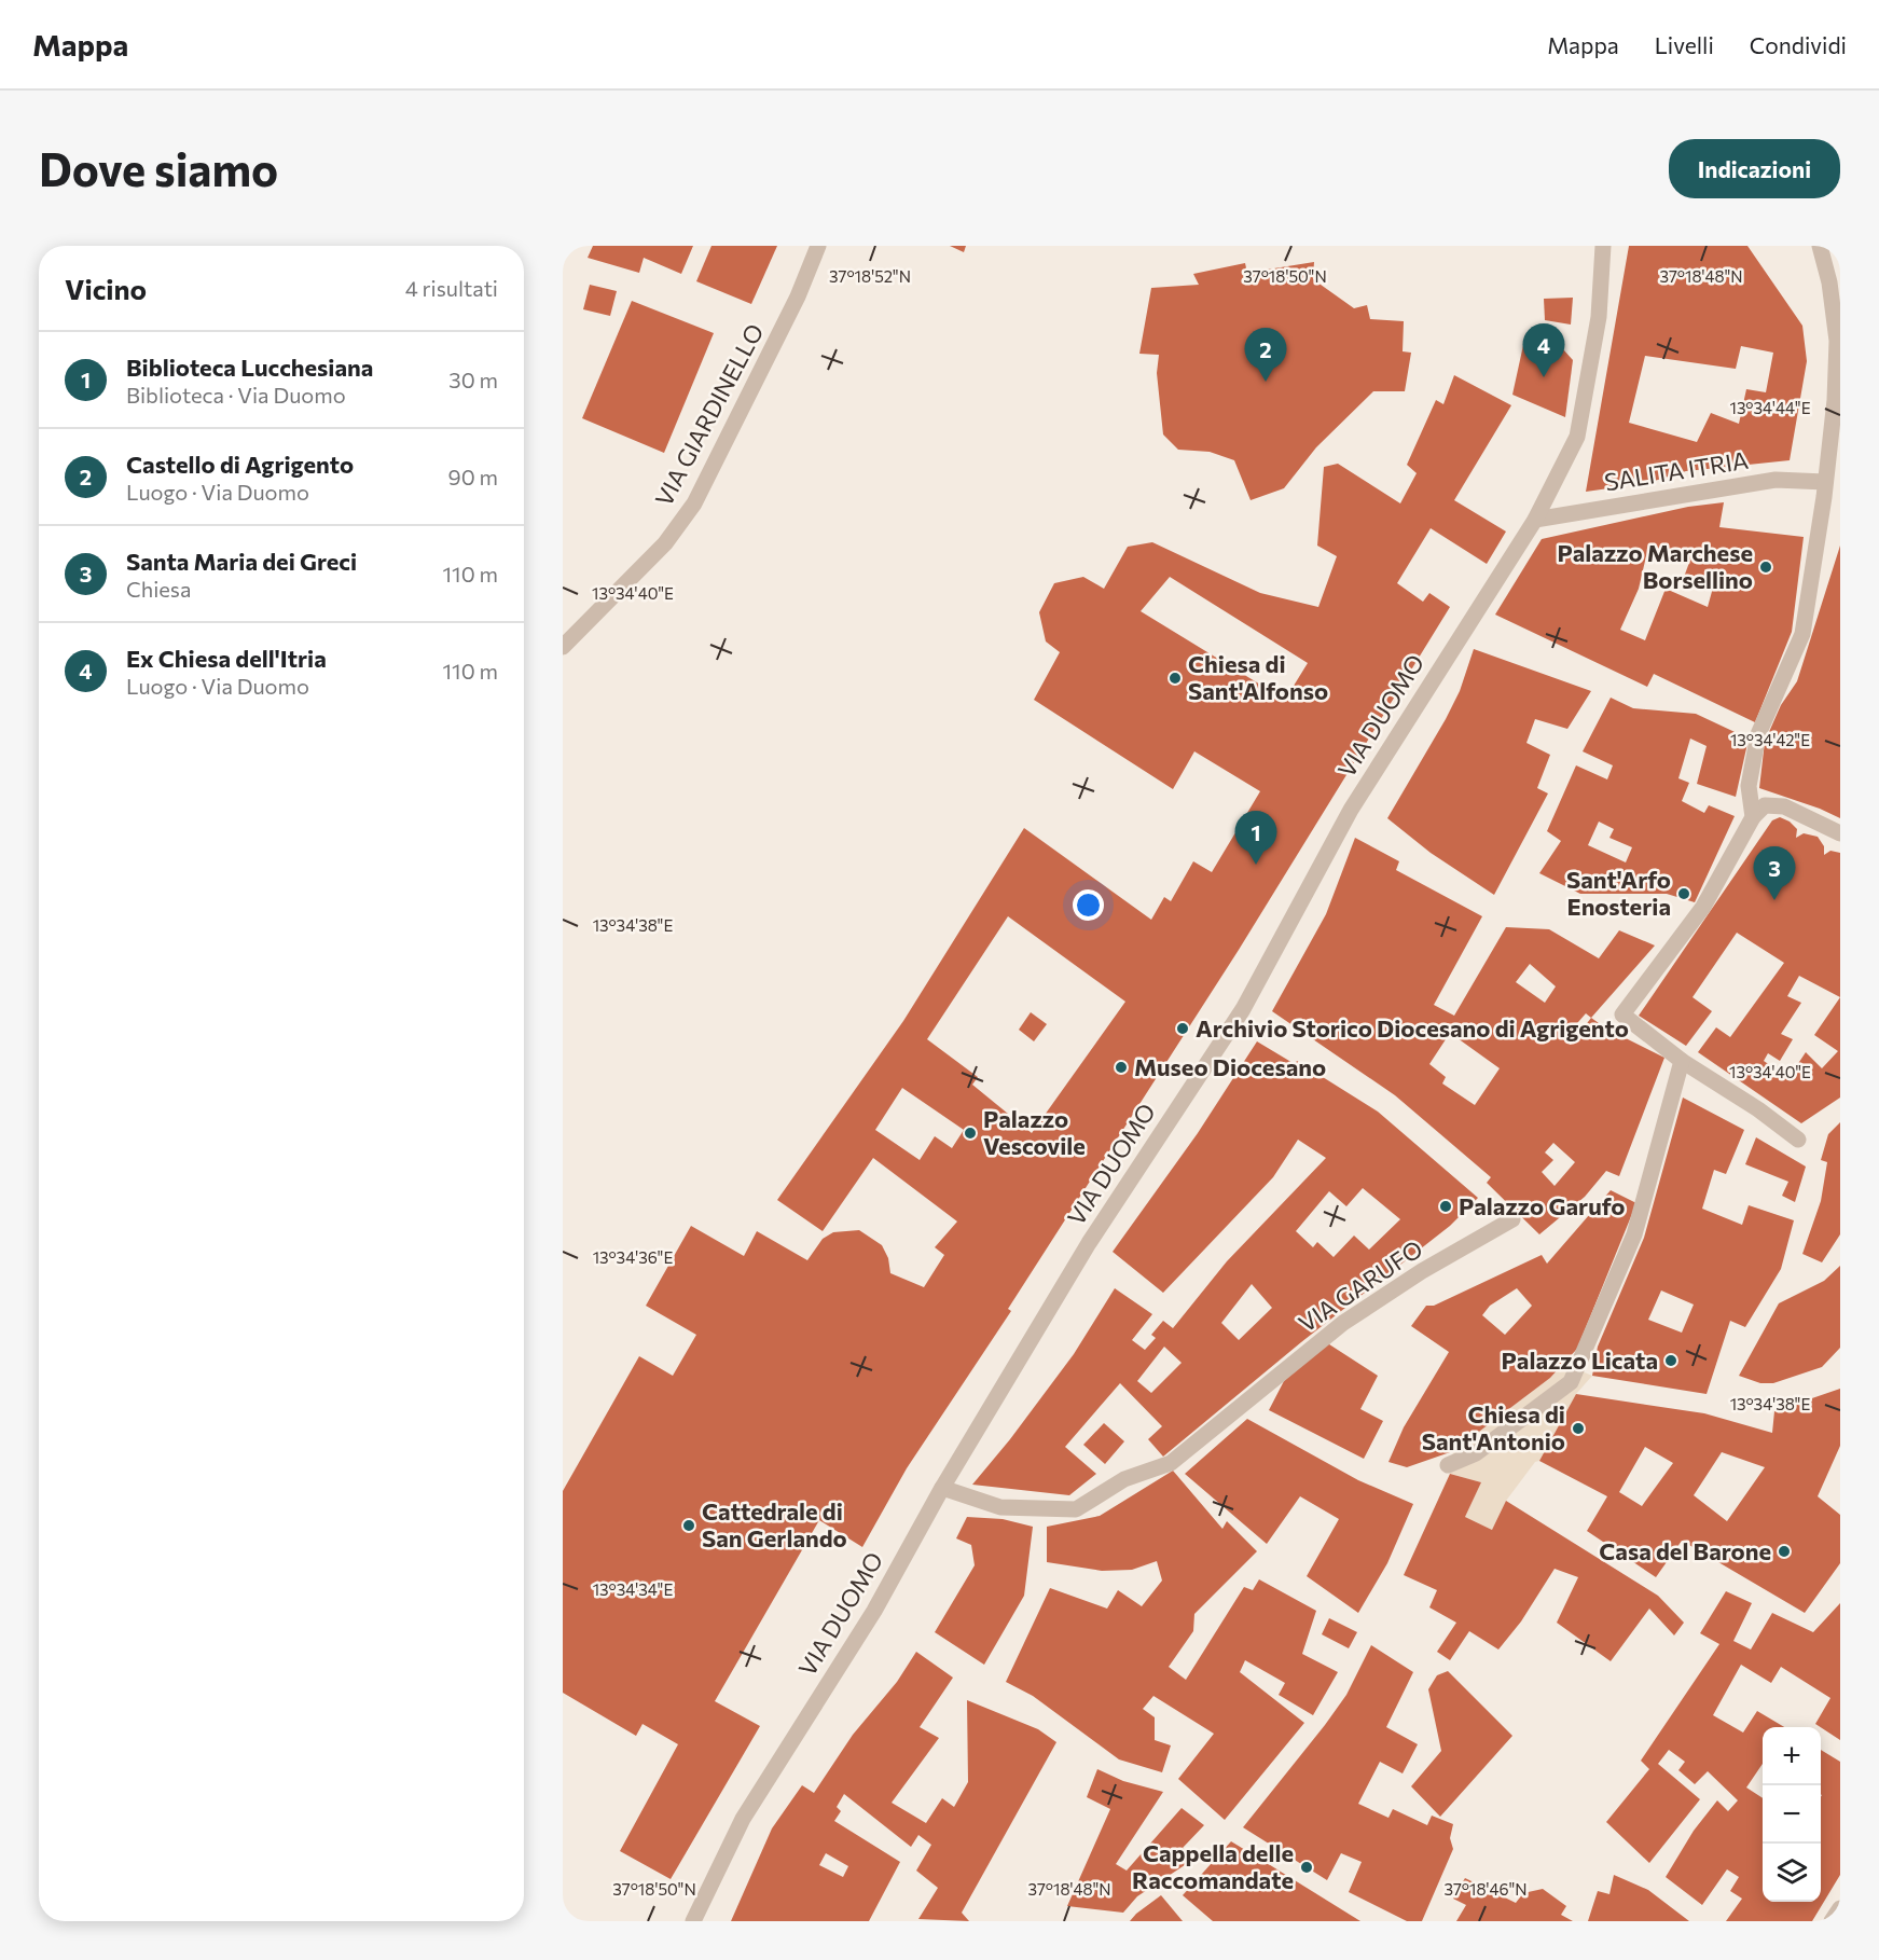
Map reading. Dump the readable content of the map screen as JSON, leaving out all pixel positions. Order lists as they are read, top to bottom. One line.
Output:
{"streets":{"street":["VIA GIARDINELLO","SALITA ITRIA","VIA DUOMO","VIA GARUFO"]},"crossings":[["SALITA ITRIA","VIA DUOMO"],["VIA DUOMO","VIA GARUFO"]],"places":["Palazzo Marchese Borsellino","Chiesa di Sant'Alfonso","Sant'Arfo Enosteria","Archivio Storico Diocesano di Agrigento","Museo Diocesano","Palazzo Vescovile","Palazzo Garufo","Palazzo Licata","Chiesa di Sant'Antonio","Cattedrale di San Gerlando","Casa del Barone","Cappella delle Raccomandate"],"page":{"header":"Mappa","nav":["Mappa","Livelli","Condividi"],"buttons":"Indicazioni","title":"Dove siamo","heading":["Vicino","4 risultati"],"pins":["4","2","1","3"],"list":[{"mark":"1","name":"Biblioteca Lucchesiana","note":"Biblioteca · Via Duomo","value":"30 m"},{"mark":"2","name":"Castello di Agrigento","note":"Luogo · Via Duomo","value":"90 m"},{"mark":"3","name":"Santa Maria dei Greci","note":"Chiesa","value":"110 m"},{"mark":"4","name":"Ex Chiesa dell'Itria","note":"Luogo · Via Duomo","value":"110 m"}],"map_buttons":["+","−"]},"coordinates":["37°18'52\"N","37°18'50\"N","37°18'48\"N","13°34'44\"E","13°34'40\"E","13°34'42\"E","13°34'38\"E","13°34'36\"E","13°34'34\"E","37°18'46\"N"]}
